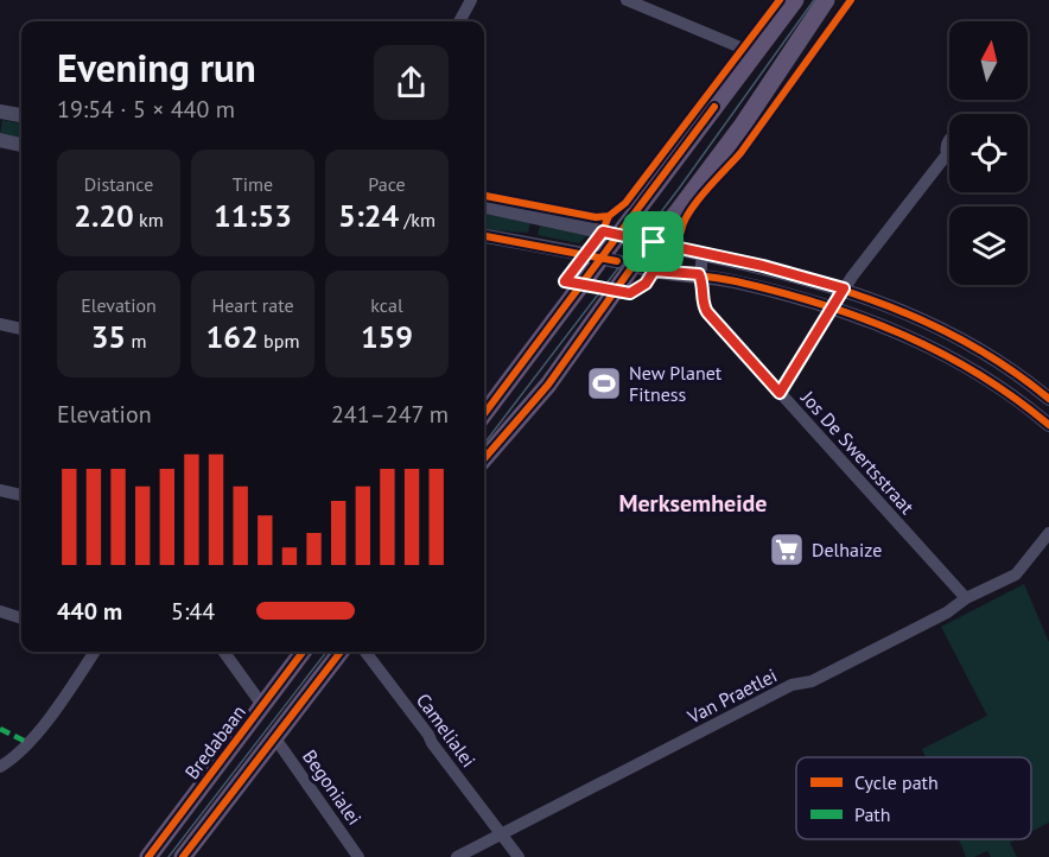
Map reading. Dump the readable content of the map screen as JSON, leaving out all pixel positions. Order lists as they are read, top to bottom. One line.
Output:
{"streets":{"main road":["Bredabaan"],"street":["Jos De Swertsstraat","Van Praetlei","Camelialei","Begonialei"]},"crossings":[["Jos De Swertsstraat","Van Praetlei"],["Van Praetlei","Camelialei"]],"districts":["Merksemheide"],"places":{"sports":["New Planet Fitness"],"supermarket":["Delhaize"]},"legend":["Cycle path","Path"],"north":"top","page":{"heading":["Evening run","19:54 · 5 × 440 m"],"stats":[["Distance","2.20 km"],["Time","11:53"],["Pace","5:24 /km"],["Elevation","35 m"],["Heart rate","162 bpm"],["kcal","159"]],"chart":["Elevation","241–247 m"],"list":[{"name":"440 m","note":"5:44"}]}}
